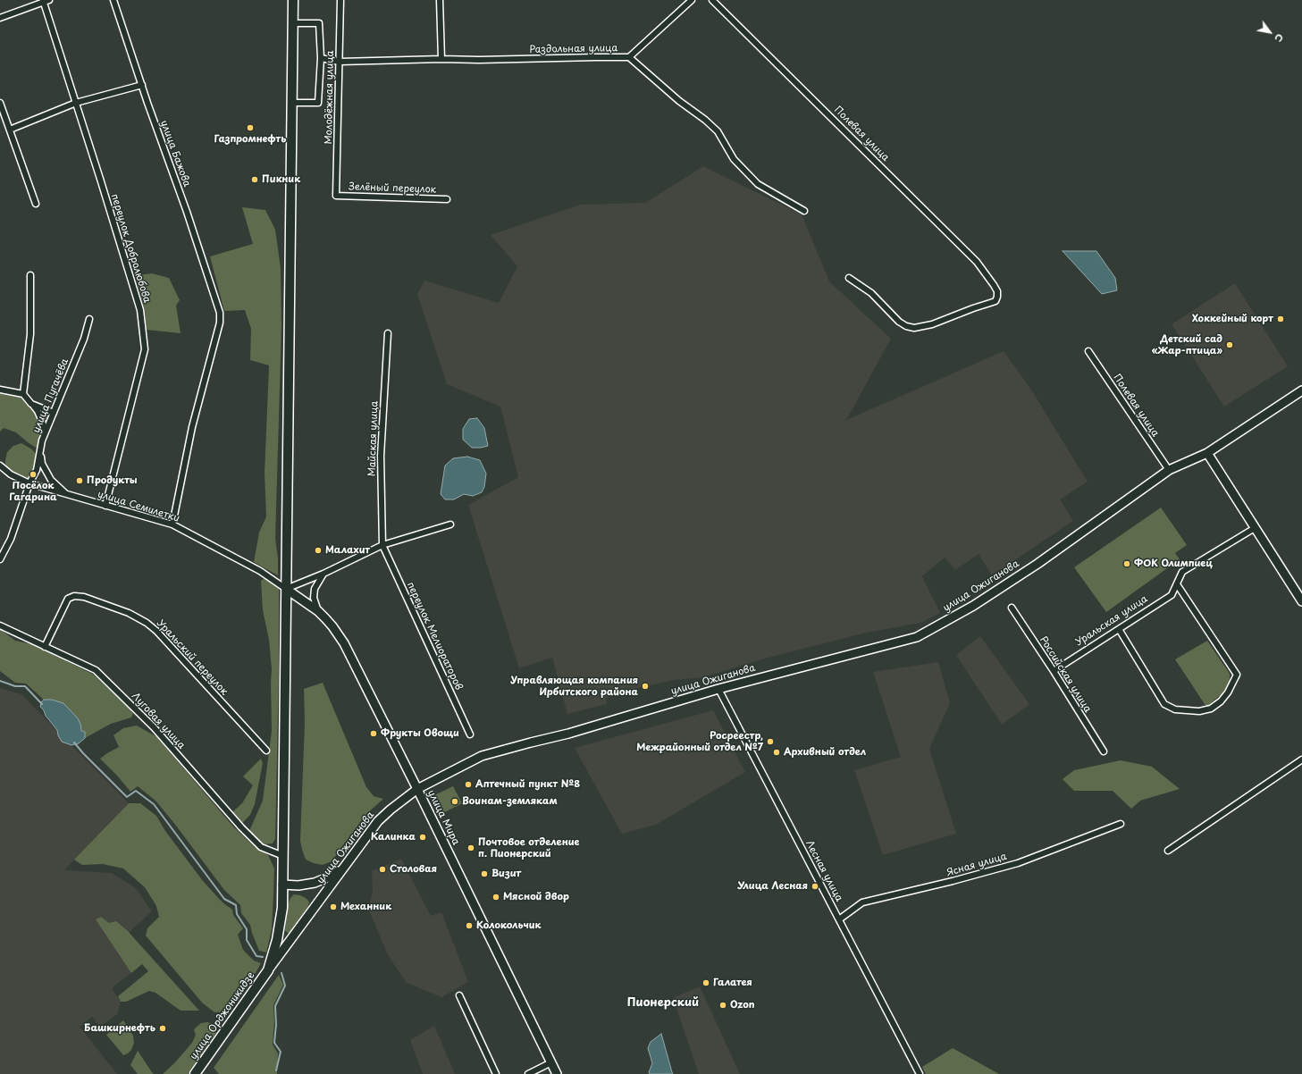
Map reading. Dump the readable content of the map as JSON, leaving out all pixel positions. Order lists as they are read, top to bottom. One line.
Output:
{"streets":{"main road":["улица Орджоникидзе"],"street":["Раздольная улица","Молодёжная улица","Полевая улица","улица Бажова","Зелёный переулок","переулок Добролюбова","улица Пугачёва","Майская улица","улица Семилетки","улица Ожиганова","Уральская улица","переулок Мелиораторов","Уральский переулок","Российская улица","Луговая улица","улица Мира","Ясная улица","Лесная улица"]},"crossings":[["Раздольная улица","Молодёжная улица"],["Молодёжная улица","Зелёный переулок"],["Полевая улица","улица Ожиганова"],["улица Бажова","улица Семилетки"],["переулок Добролюбова","улица Семилетки"],["улица Пугачёва","улица Семилетки"],["Майская улица","переулок Мелиораторов"],["улица Семилетки","улица Мира"],["улица Семилетки","улица Орджоникидзе"],["улица Ожиганова","улица Мира"],["улица Ожиганова","Лесная улица"],["улица Ожиганова","улица Орджоникидзе"],["Уральская улица","Российская улица"],["Уральский переулок","Луговая улица"],["Луговая улица","улица Орджоникидзе"],["улица Мира","улица Орджоникидзе"],["Ясная улица","Лесная улица"]],"districts":["Пионерский"],"places":["Газпромнефть","Пикник","Хоккейный корт","Детский сад «Жар-птица»","Посёлок Гагарина","Продукты","Малахит","ФОК Олимпиец","Управляющая компания Ирбитского района","Фрукты Овощи","Росреестр, Межрайонный отдел №7","Архивный отдел","Аптечный пункт №8","Воинам-землякам","Калинка","Почтовое отделение п. Пионерский","Столовая","Визит","Улица Лесная","Мясной двор","Механник","Колокольчик","Галатея","Ozon","Башкирнефть"],"north":"bottom right"}
